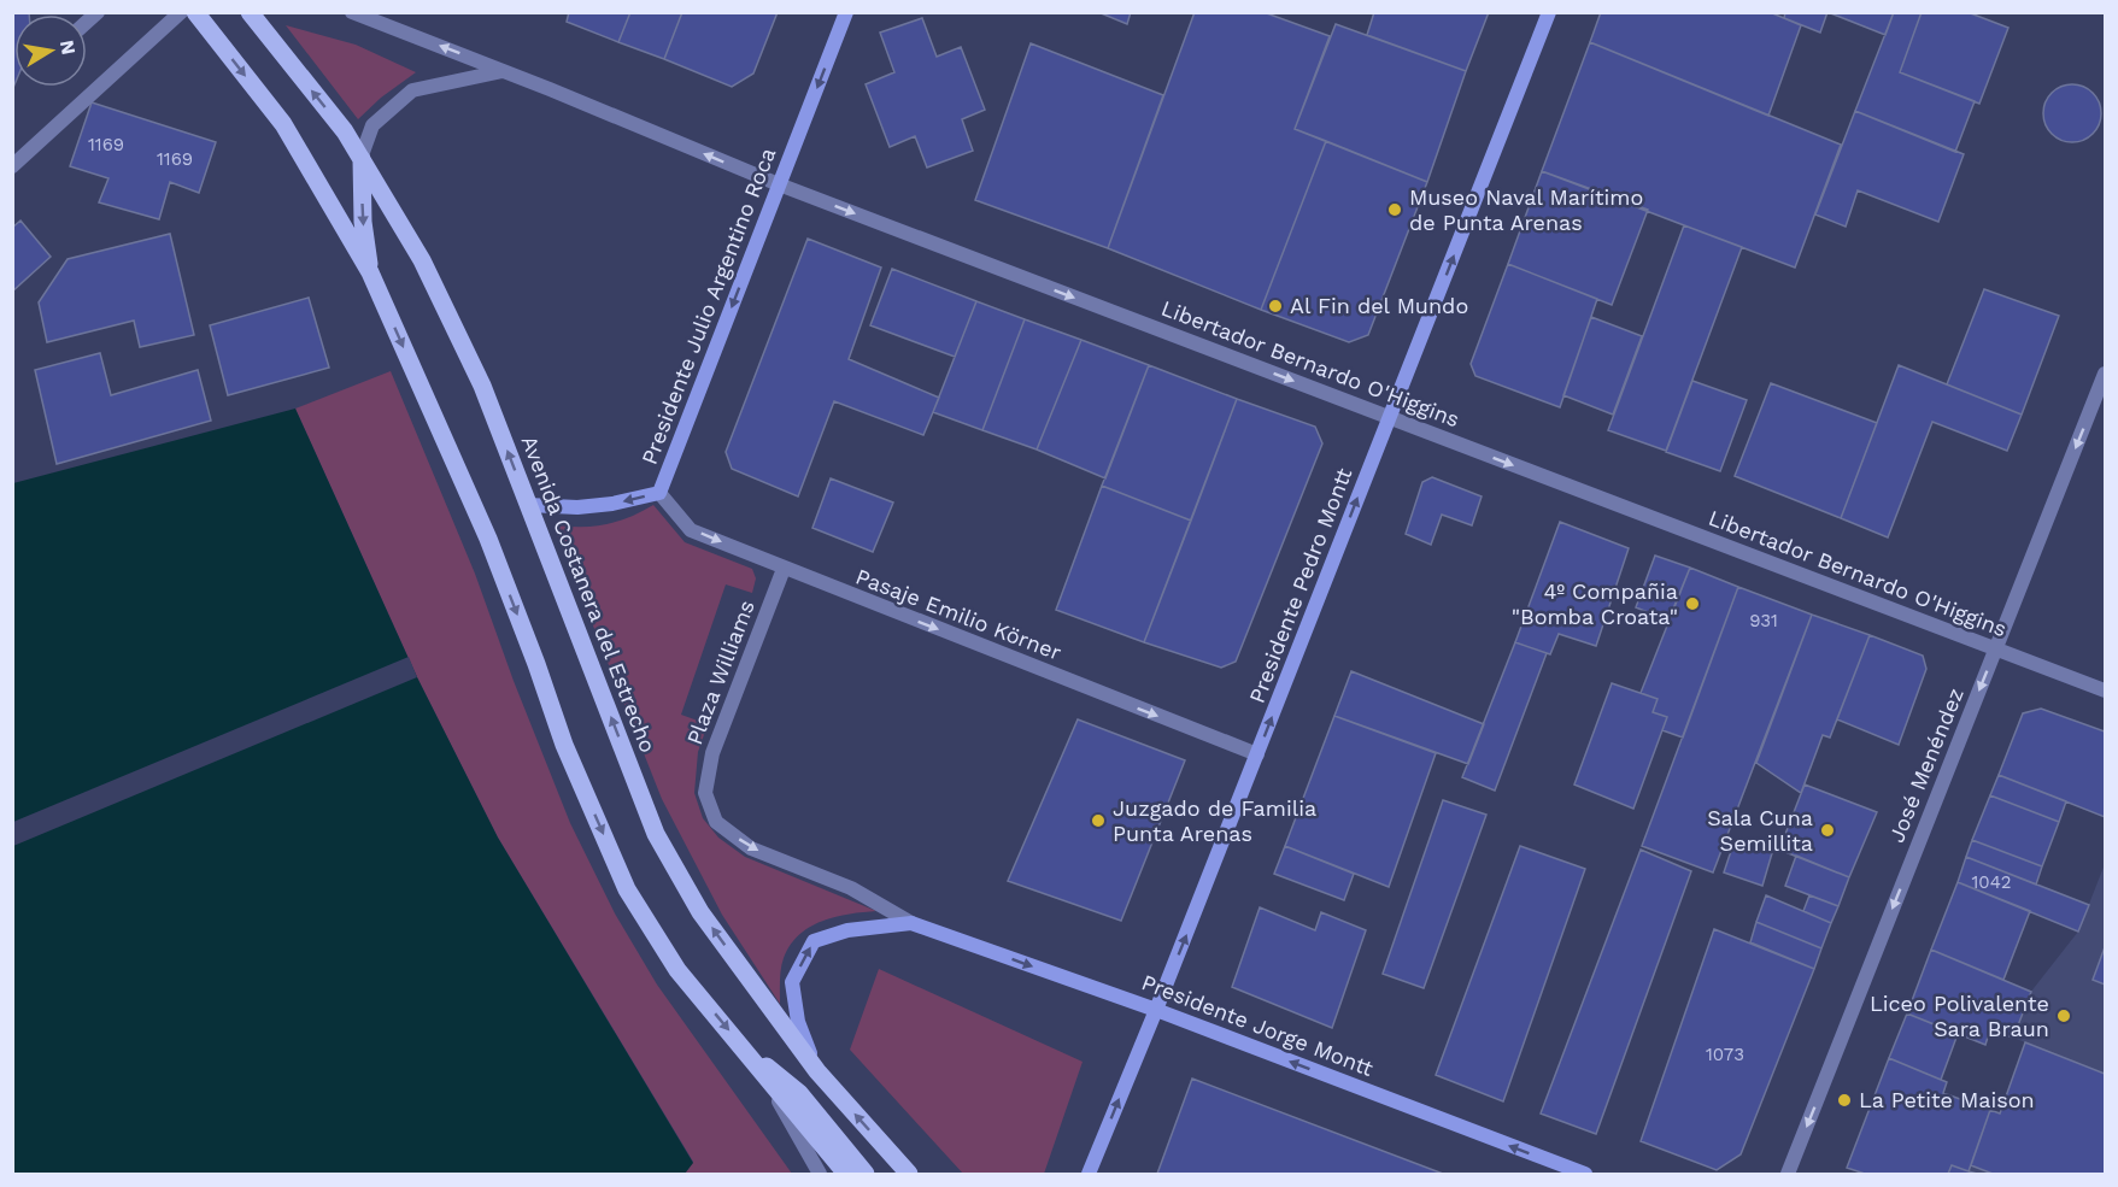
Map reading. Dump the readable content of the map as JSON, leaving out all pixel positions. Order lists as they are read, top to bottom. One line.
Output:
{"streets":{"main road":["Avenida Costanera del Estrecho"],"street":["Presidente Julio Argentino Roca","Libertador Bernardo O'Higgins","Presidente Pedro Montt","Pasaje Emilio Körner","Plaza Williams","José Menéndez","Presidente Jorge Montt"]},"crossings":[["Presidente Julio Argentino Roca","Libertador Bernardo O'Higgins"],["Presidente Julio Argentino Roca","Avenida Costanera del Estrecho"],["Presidente Julio Argentino Roca","Pasaje Emilio Körner"],["Libertador Bernardo O'Higgins","Presidente Pedro Montt"],["Libertador Bernardo O'Higgins","José Menéndez"],["Presidente Pedro Montt","Pasaje Emilio Körner"],["Presidente Pedro Montt","Presidente Jorge Montt"],["Avenida Costanera del Estrecho","Presidente Jorge Montt"],["Pasaje Emilio Körner","Plaza Williams"],["Plaza Williams","Presidente Jorge Montt"]],"one_way":["Presidente Julio Argentino Roca","Presidente Pedro Montt","Pasaje Emilio Körner","José Menéndez"],"places":["Museo Naval Marítimo de Punta Arenas","Al Fin del Mundo","4º Compañia \"Bomba Croata\"","Juzgado de Familia Punta Arenas","Sala Cuna Semillita","Liceo Polivalente Sara Braun","La Petite Maison"],"house_numbers":["1169","1169","931","1042","1073"],"north":"right"}
